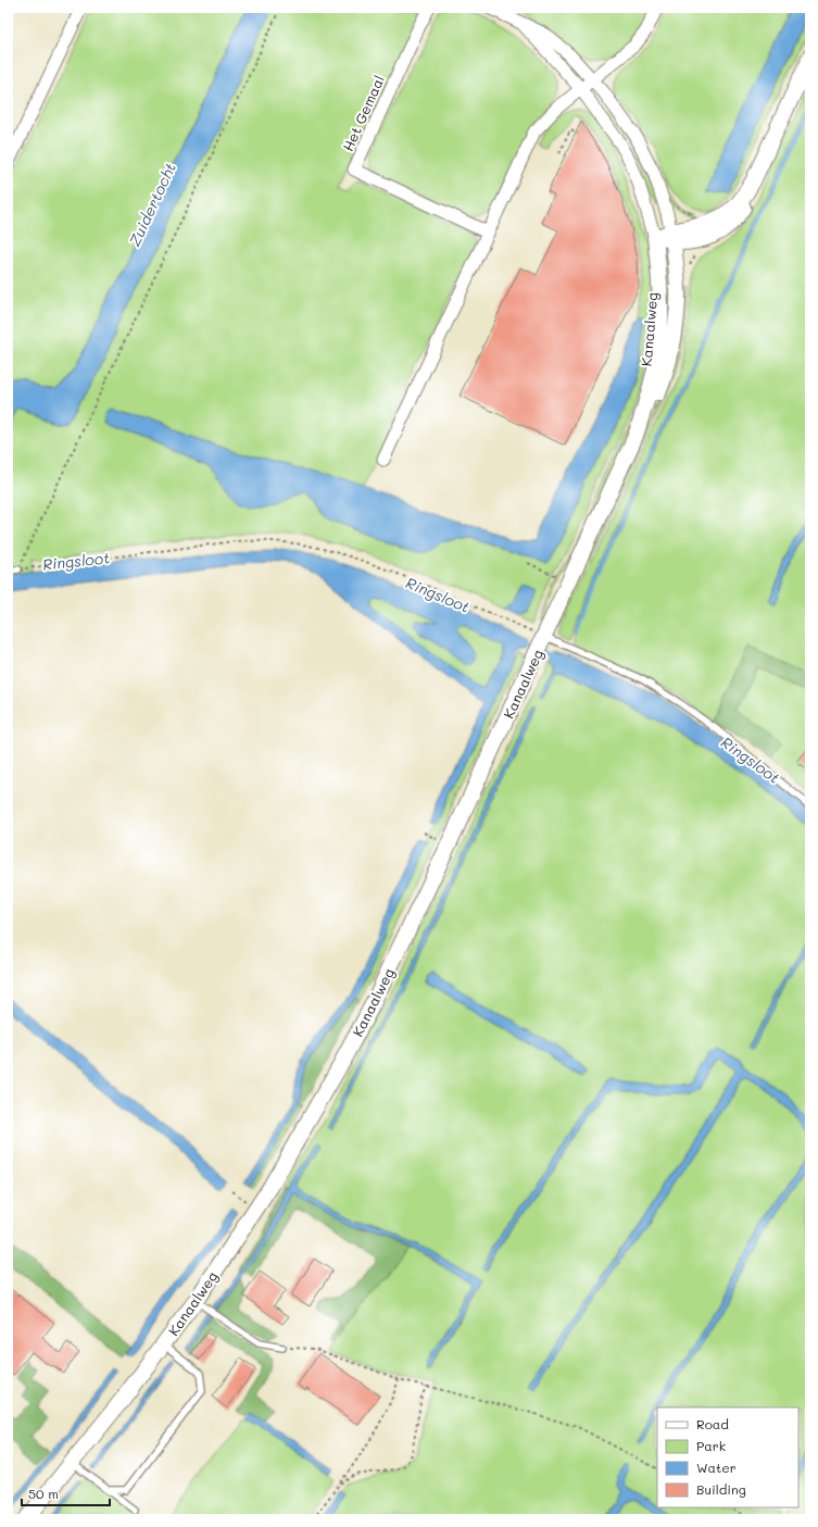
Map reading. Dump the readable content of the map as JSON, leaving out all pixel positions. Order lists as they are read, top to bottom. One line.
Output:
{"streets":{"street":["Het Gemaal","Kanaalweg"]},"water":["Zuidertocht","Ringsloot"],"legend":["Road","Park","Water","Building"],"scale_bar":"50 m"}
